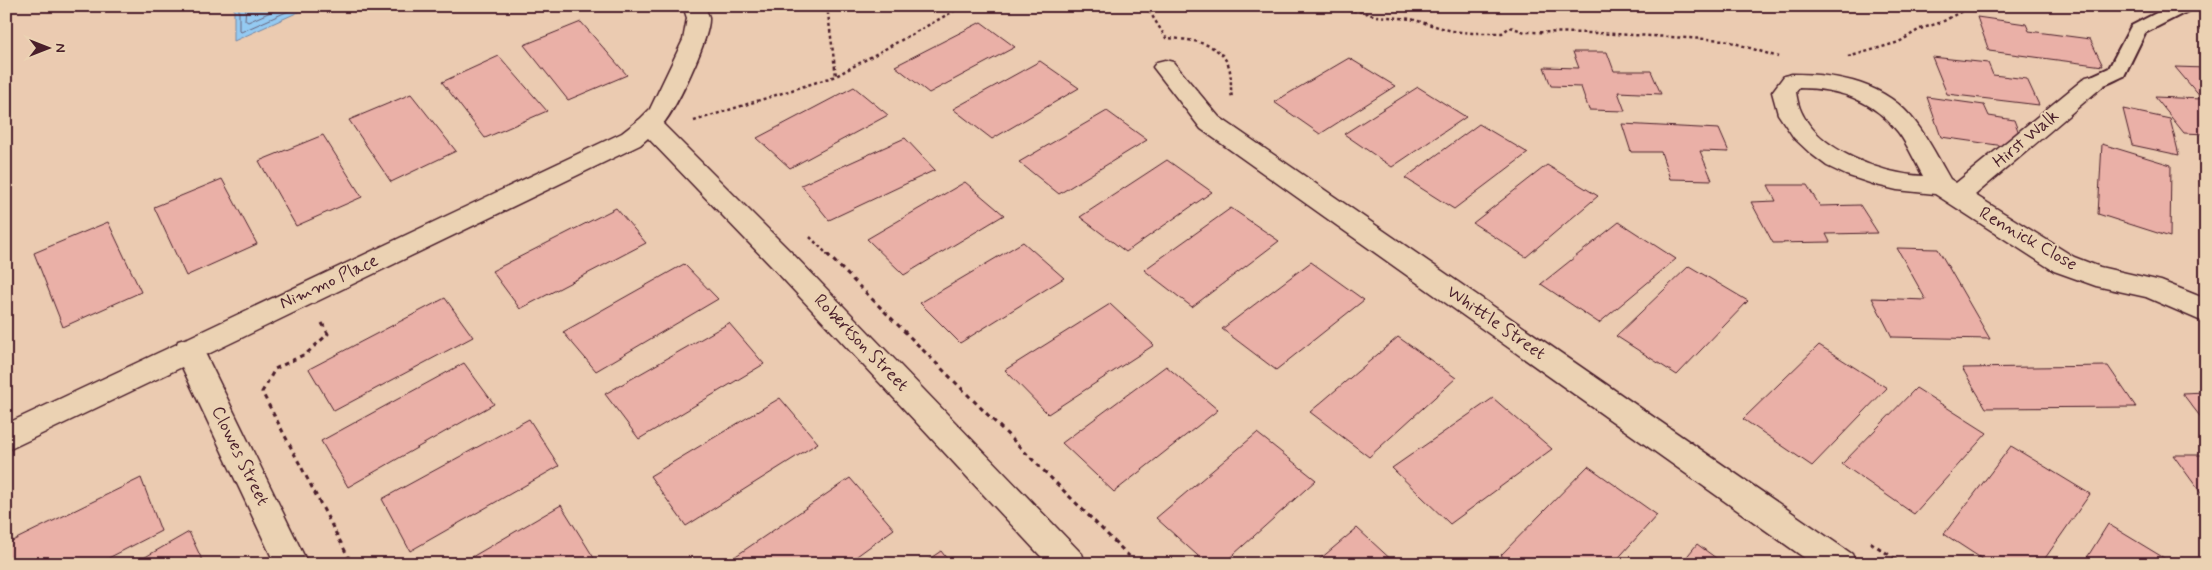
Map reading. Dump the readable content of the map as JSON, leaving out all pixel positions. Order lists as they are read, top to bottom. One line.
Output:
{"streets":{"street":["Hirst Walk","Rennick Close","Nimmo Place","Whittle Street","Robertson Street","Clowes Street"]},"crossings":[["Hirst Walk","Rennick Close"],["Nimmo Place","Robertson Street"],["Nimmo Place","Clowes Street"]],"north":"right"}
